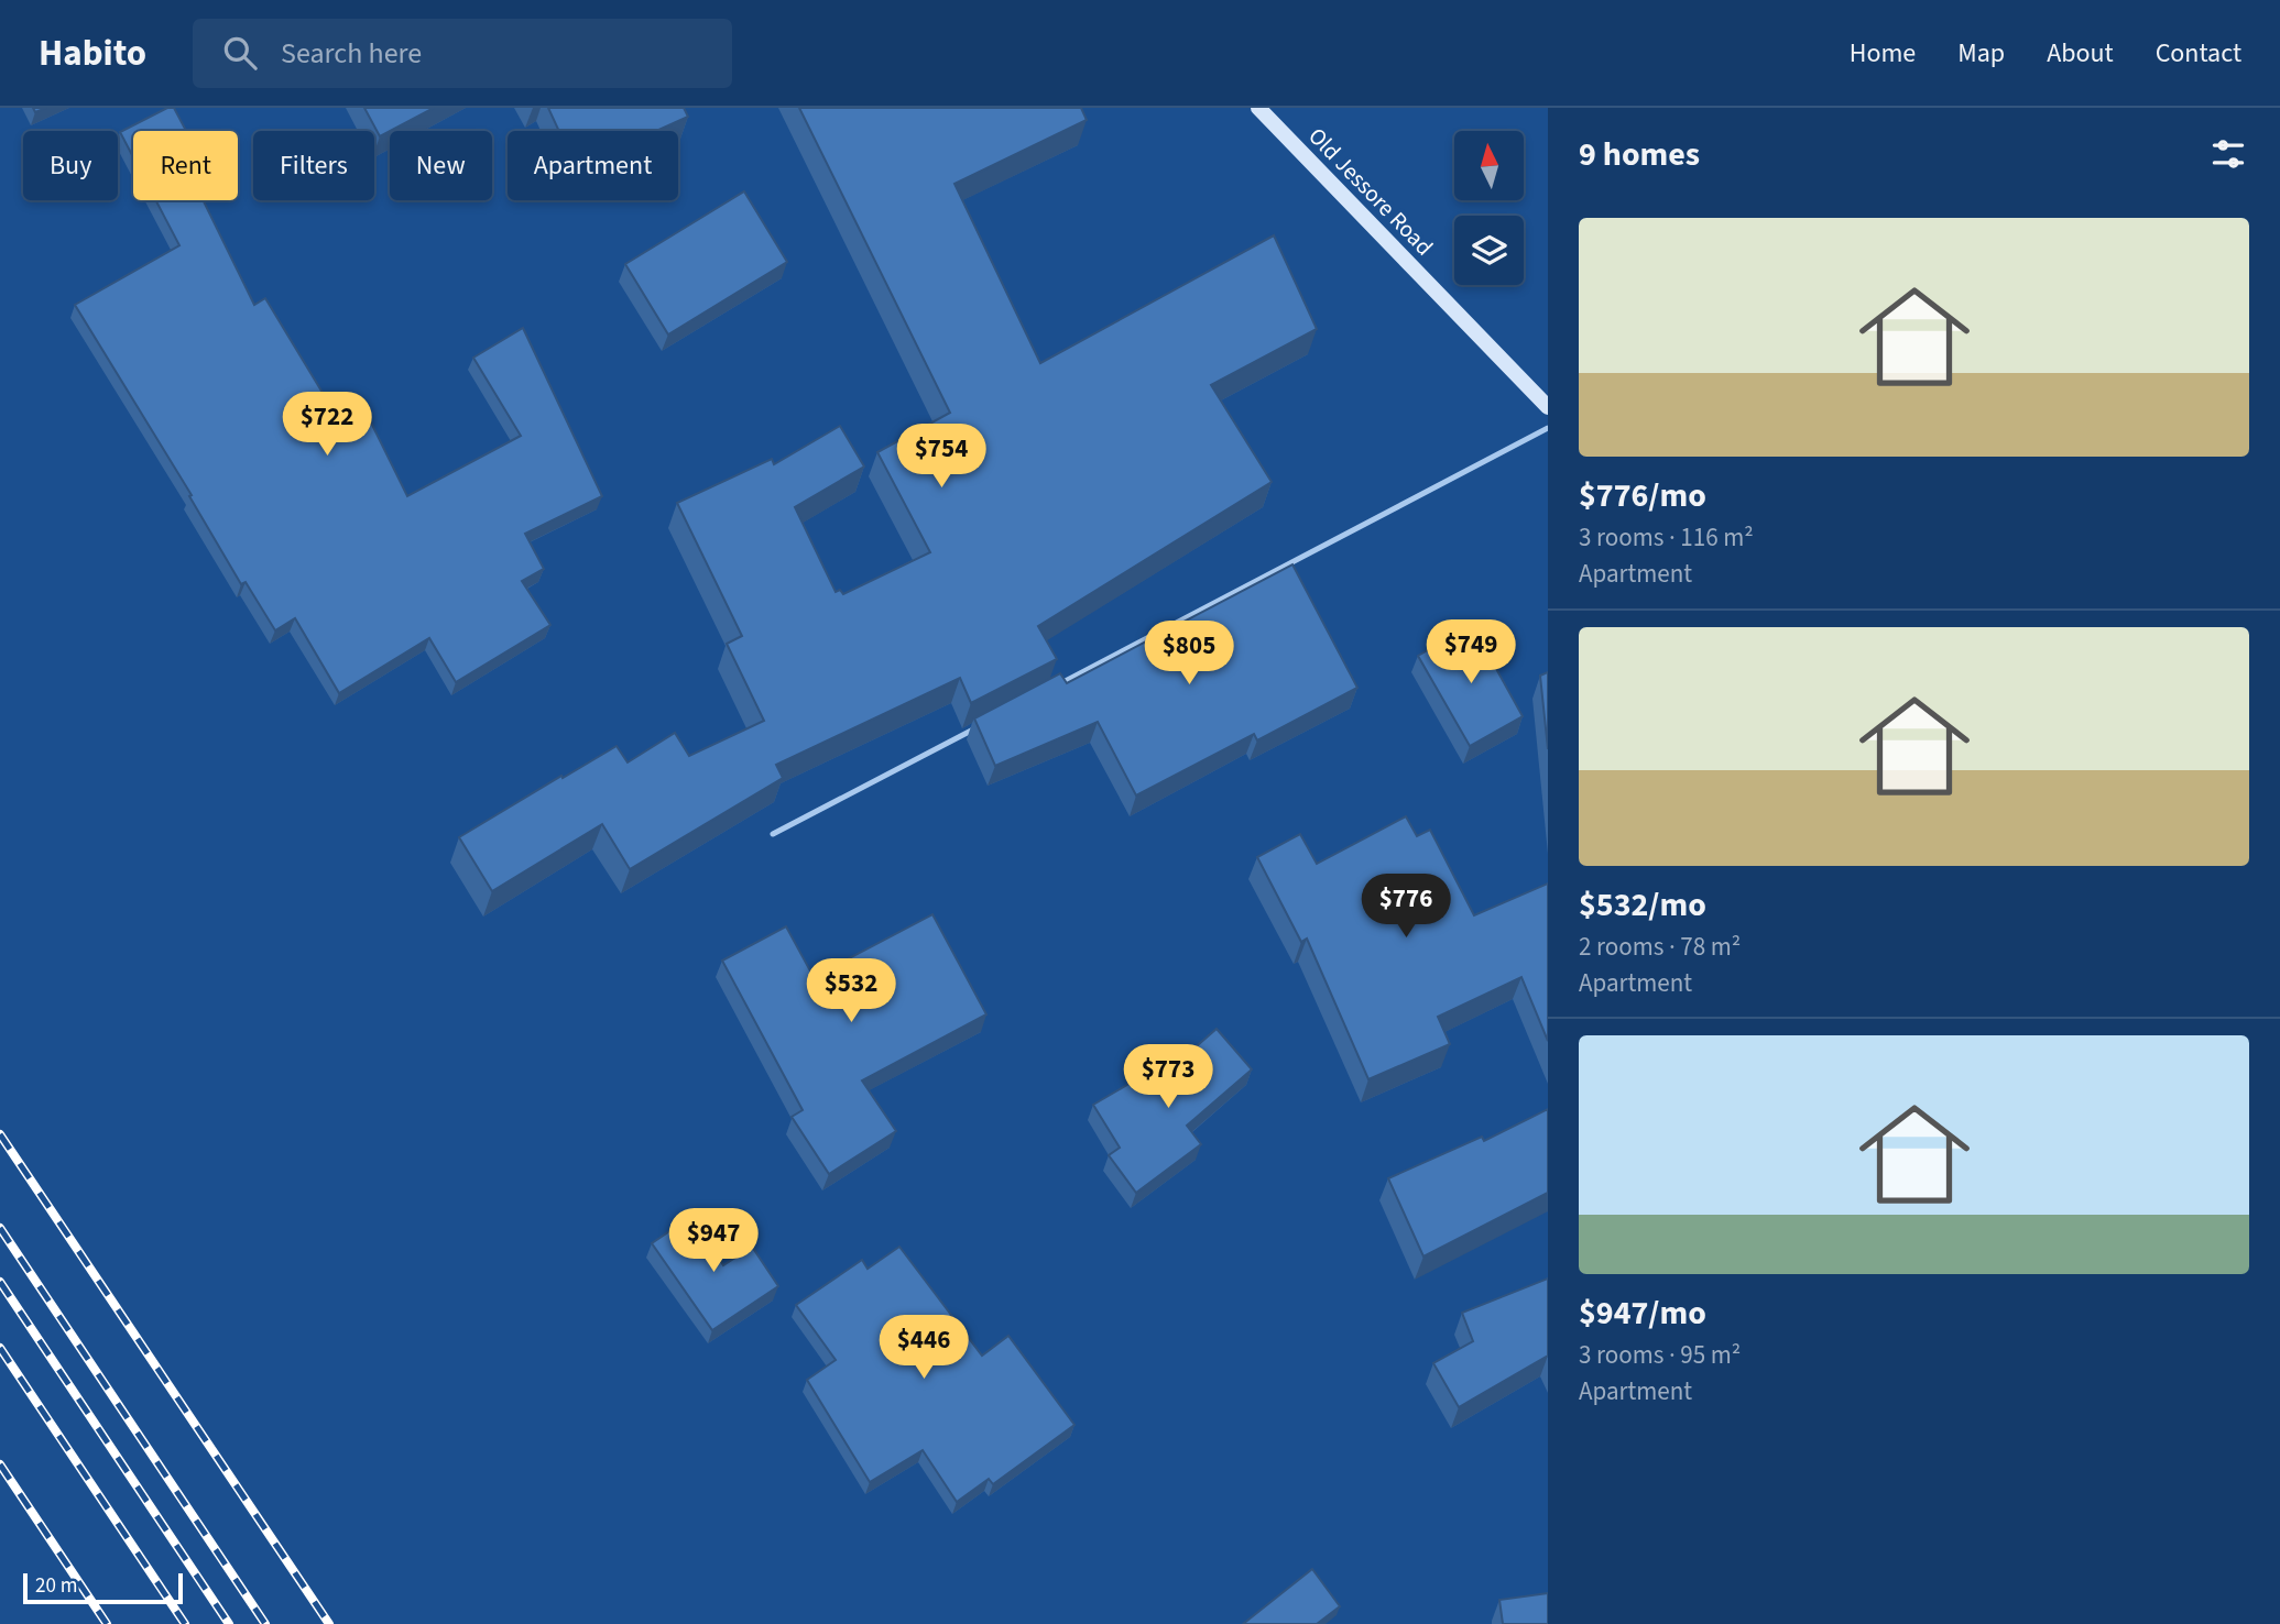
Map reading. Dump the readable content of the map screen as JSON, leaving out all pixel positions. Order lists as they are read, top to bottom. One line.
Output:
{"streets":{"main road":["Old Jessore Road"]},"scale_bar":"20 m","north":"top","page":{"header":"Habito","search":"Search here","nav":["Home","Map","About","Contact"],"heading":"9 homes","chip":["Buy","Rent","Filters","New","Apartment"],"list":[{"name":"$776/mo","note":"3 rooms · 116 m² · Apartment"},{"name":"$532/mo","note":"2 rooms · 78 m² · Apartment"},{"name":"$947/mo","note":"3 rooms · 95 m² · Apartment"}],"price":["$722","$754","$749","$805","$776","$532","$773","$947","$446"],"scale":"20 m"}}
